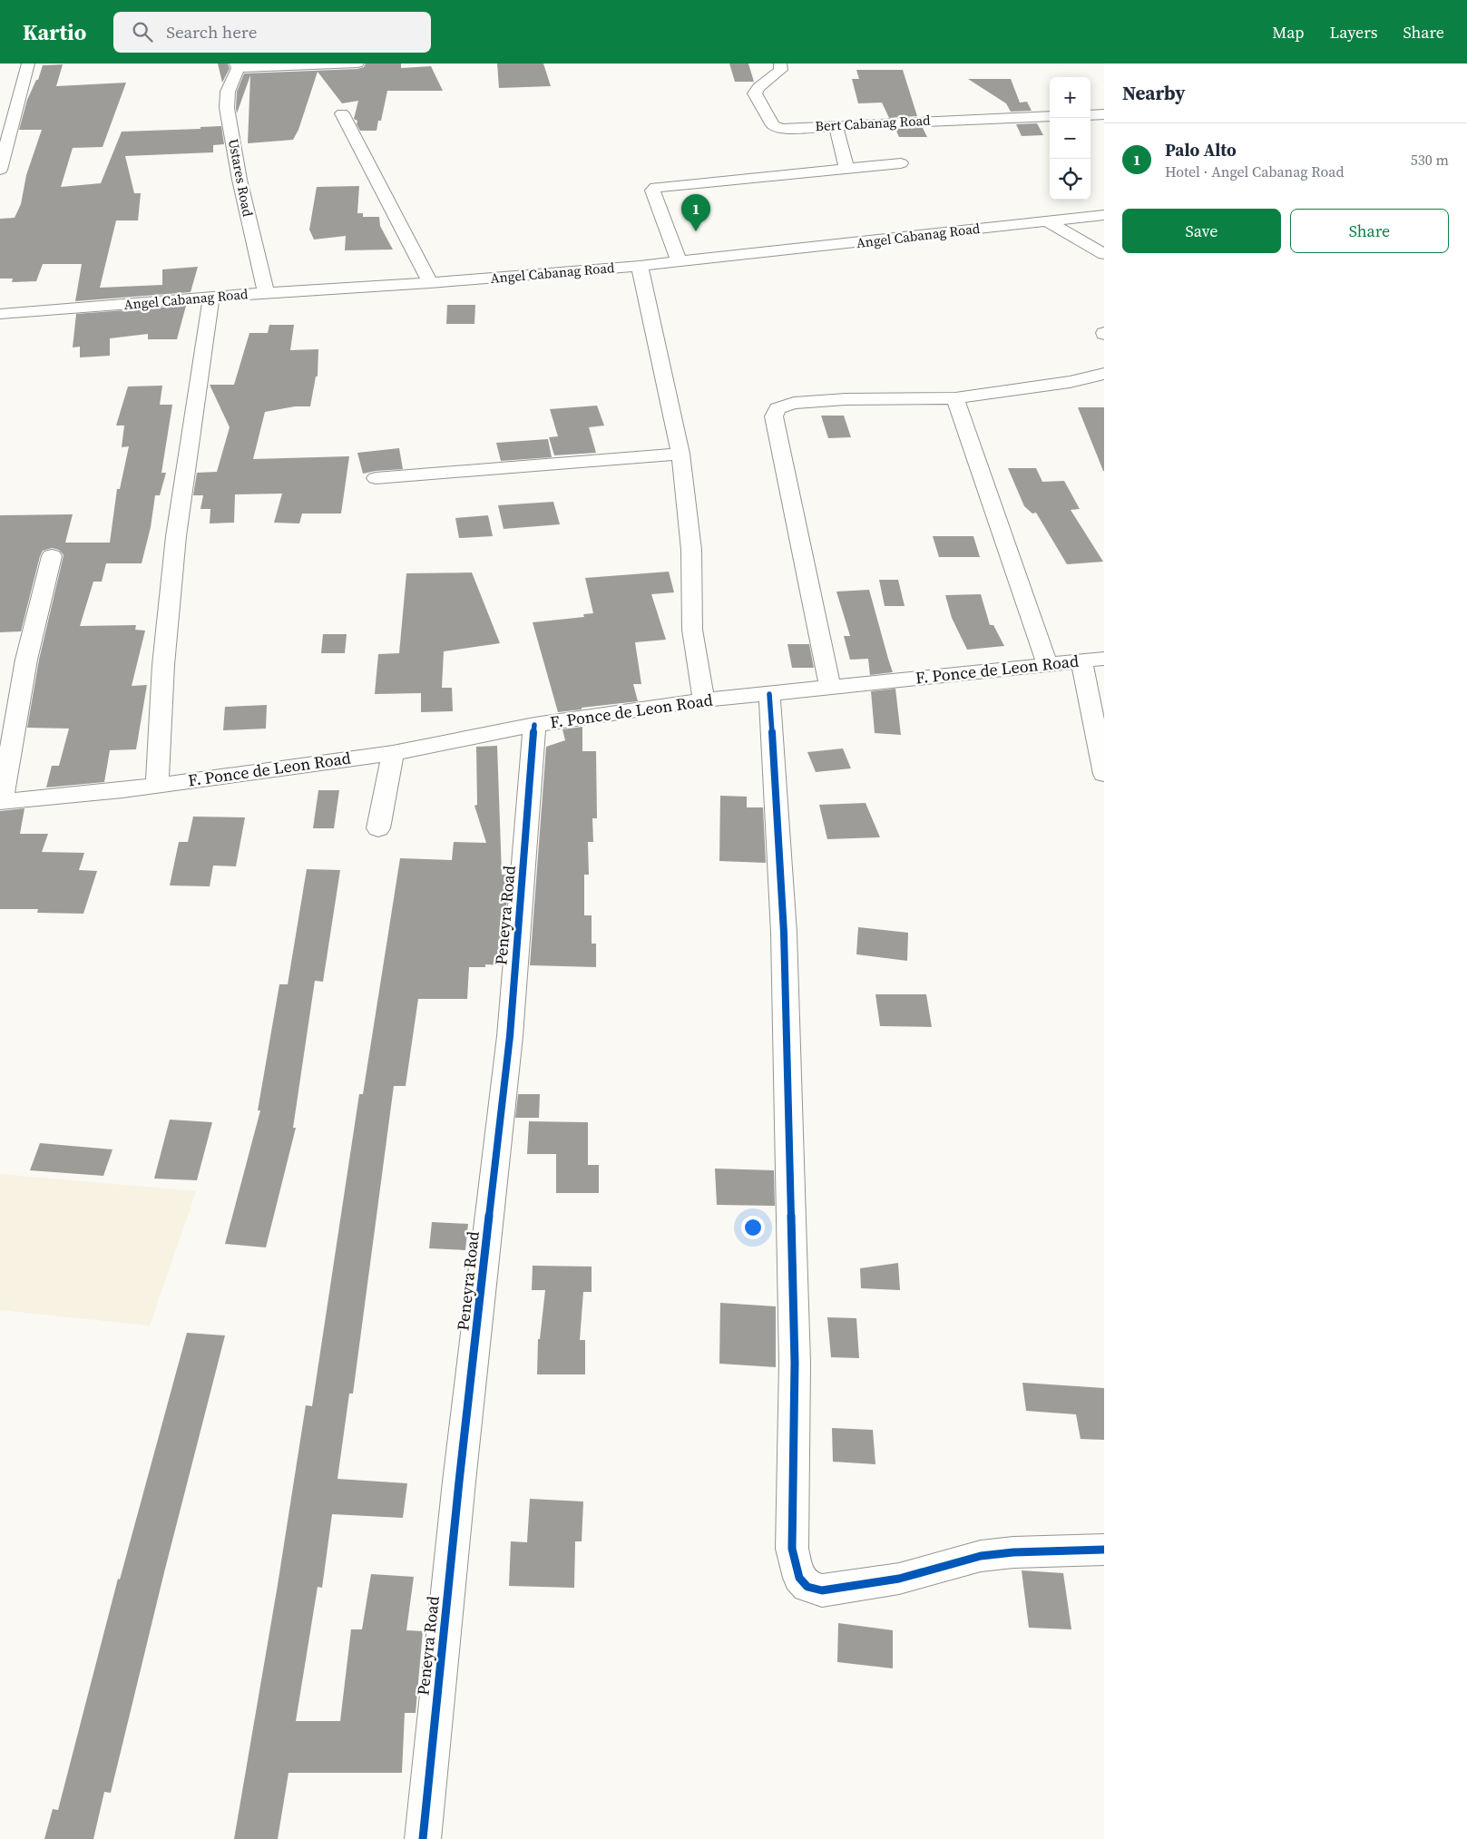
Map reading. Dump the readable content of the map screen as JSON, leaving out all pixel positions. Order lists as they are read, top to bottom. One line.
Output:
{"streets":{"street":["Bert Cabanag Road","Ustares Road","Angel Cabanag Road","F. Ponce de Leon Road","Peneyra Road"]},"crossings":[["Ustares Road","Angel Cabanag Road"],["F. Ponce de Leon Road","Peneyra Road"]],"page":{"header":"Kartio","search":"Search here","nav":["Map","Layers","Share"],"heading":"Nearby","map_buttons":["+","−"],"list":[{"mark":"1","name":"Palo Alto","note":"Hotel · Angel Cabanag Road","value":"530 m"}],"pins":"1","buttons":["Save","Share"]}}
